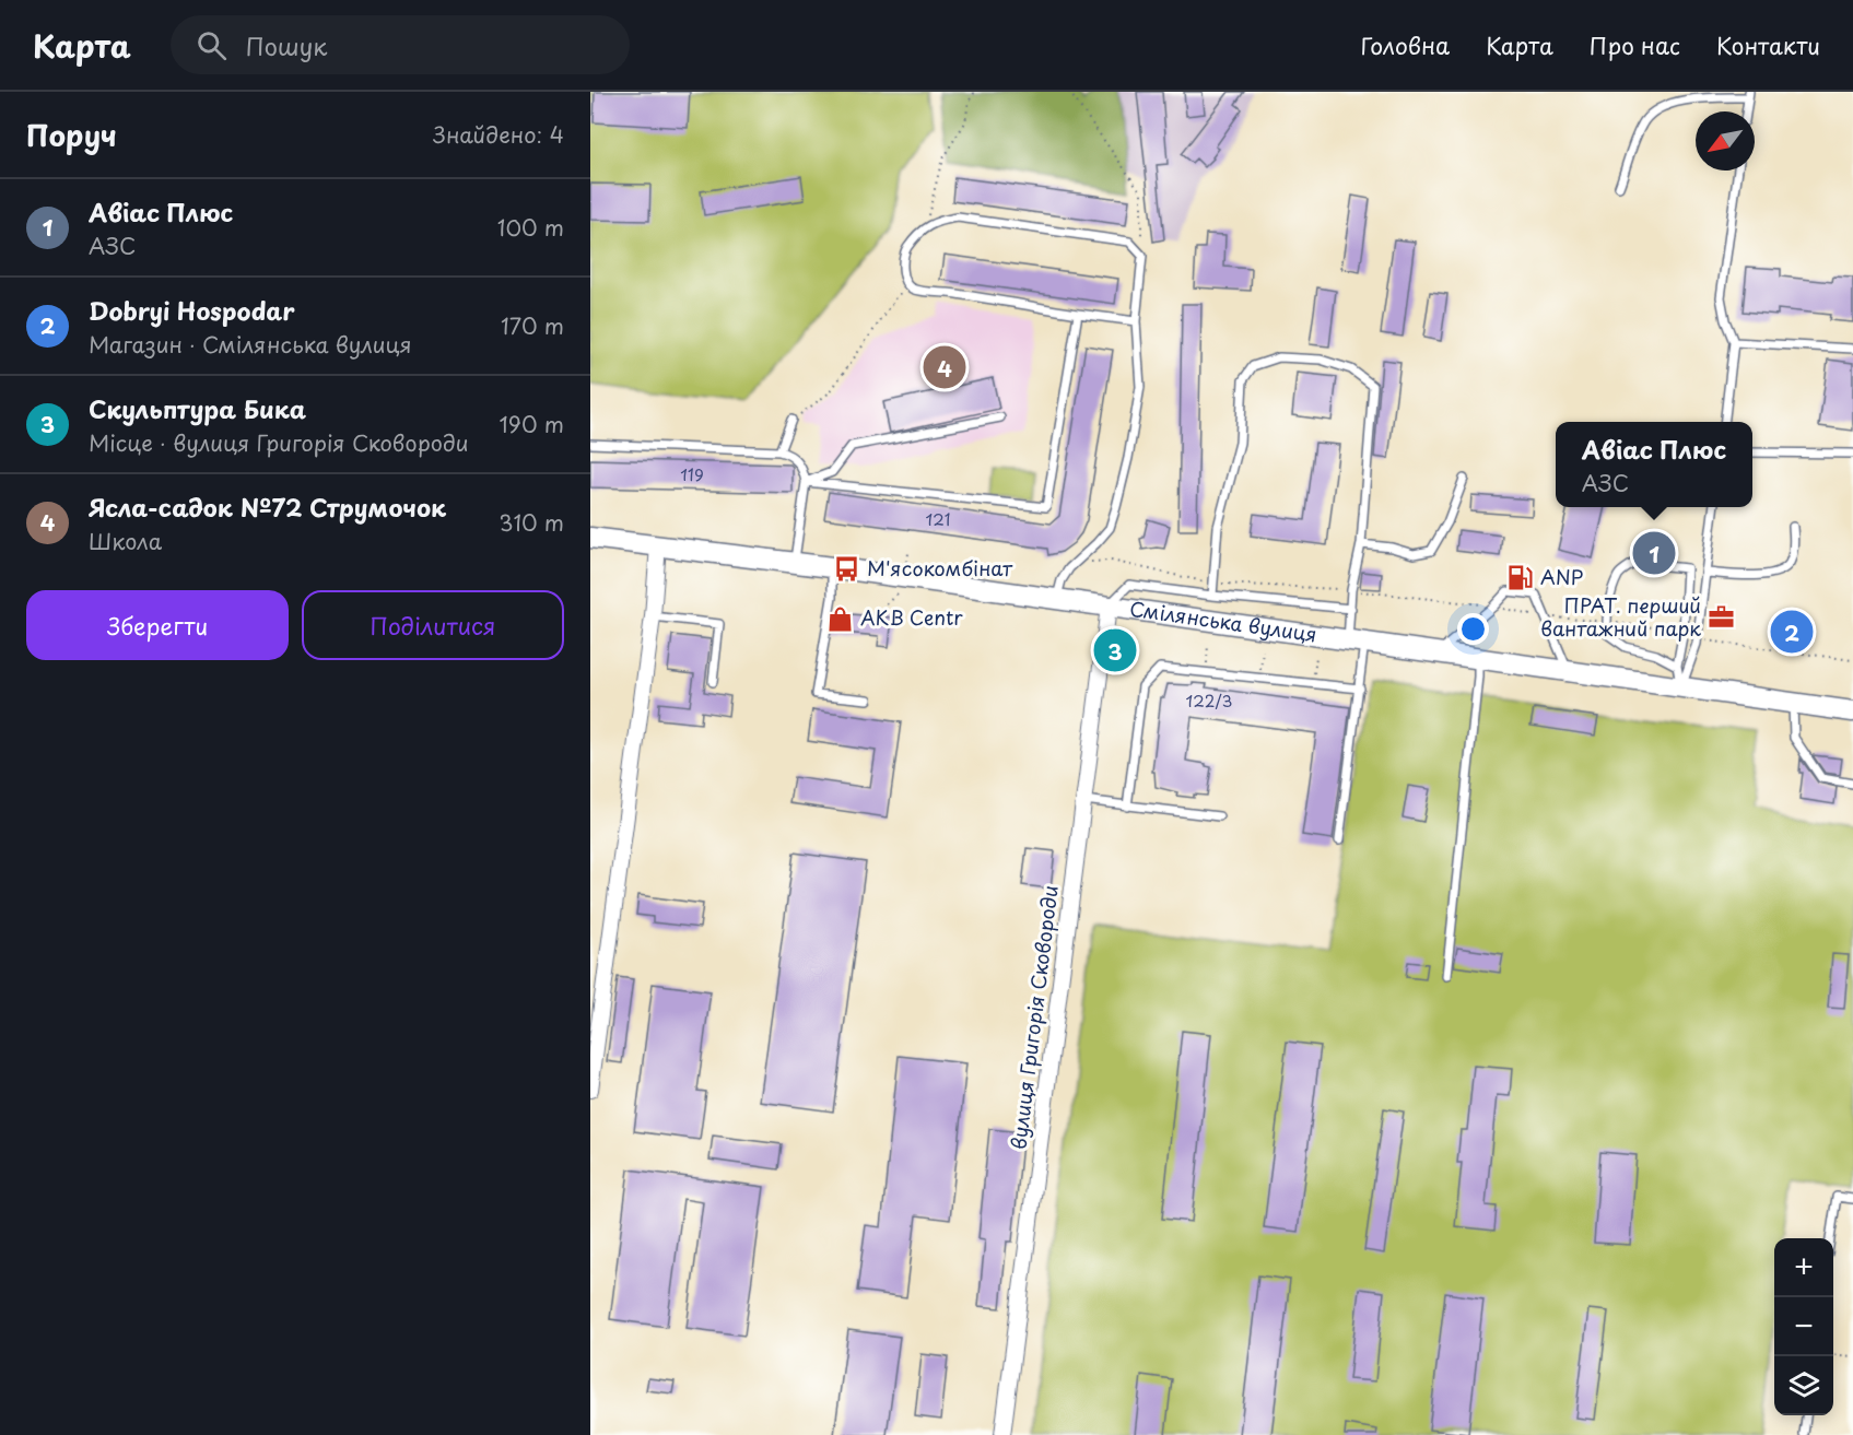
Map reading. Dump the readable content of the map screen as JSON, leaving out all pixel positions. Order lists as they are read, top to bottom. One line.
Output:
{"streets":{"main road":["Смілянська вулиця"],"street":["вулиця Григорія Сковороди"]},"crossings":[["Смілянська вулиця","вулиця Григорія Сковороди"]],"places":{"bus stop":["М'ясокомбінат"],"fuel station":["ANP"],"office":["ПРАТ. перший вантажний парк"],"shop":["AKB Centr"]},"house_numbers":["119","121","122/3"],"north":"bottom left","page":{"header":"Карта","search":"Пошук","nav":["Головна","Карта","Про нас","Контакти"],"heading":["Поруч","Знайдено: 4"],"list":[{"mark":"1","name":"Авіас Плюс","note":"АЗС","value":"100 m"},{"mark":"2","name":"Dobryi Hospodar","note":"Магазин · Смілянська вулиця","value":"170 m"},{"mark":"3","name":"Cкульптура Бика","note":"Місце · вулиця Григорія Сковороди","value":"190 m"},{"mark":"4","name":"Ясла-садок №72 Струмочок","note":"Школа","value":"310 m"}],"pins":["4","1","2","3"],"popup":["Авіас Плюс","АЗС"],"buttons":["Зберегти","Поділитися"],"map_buttons":["+","−"]}}
